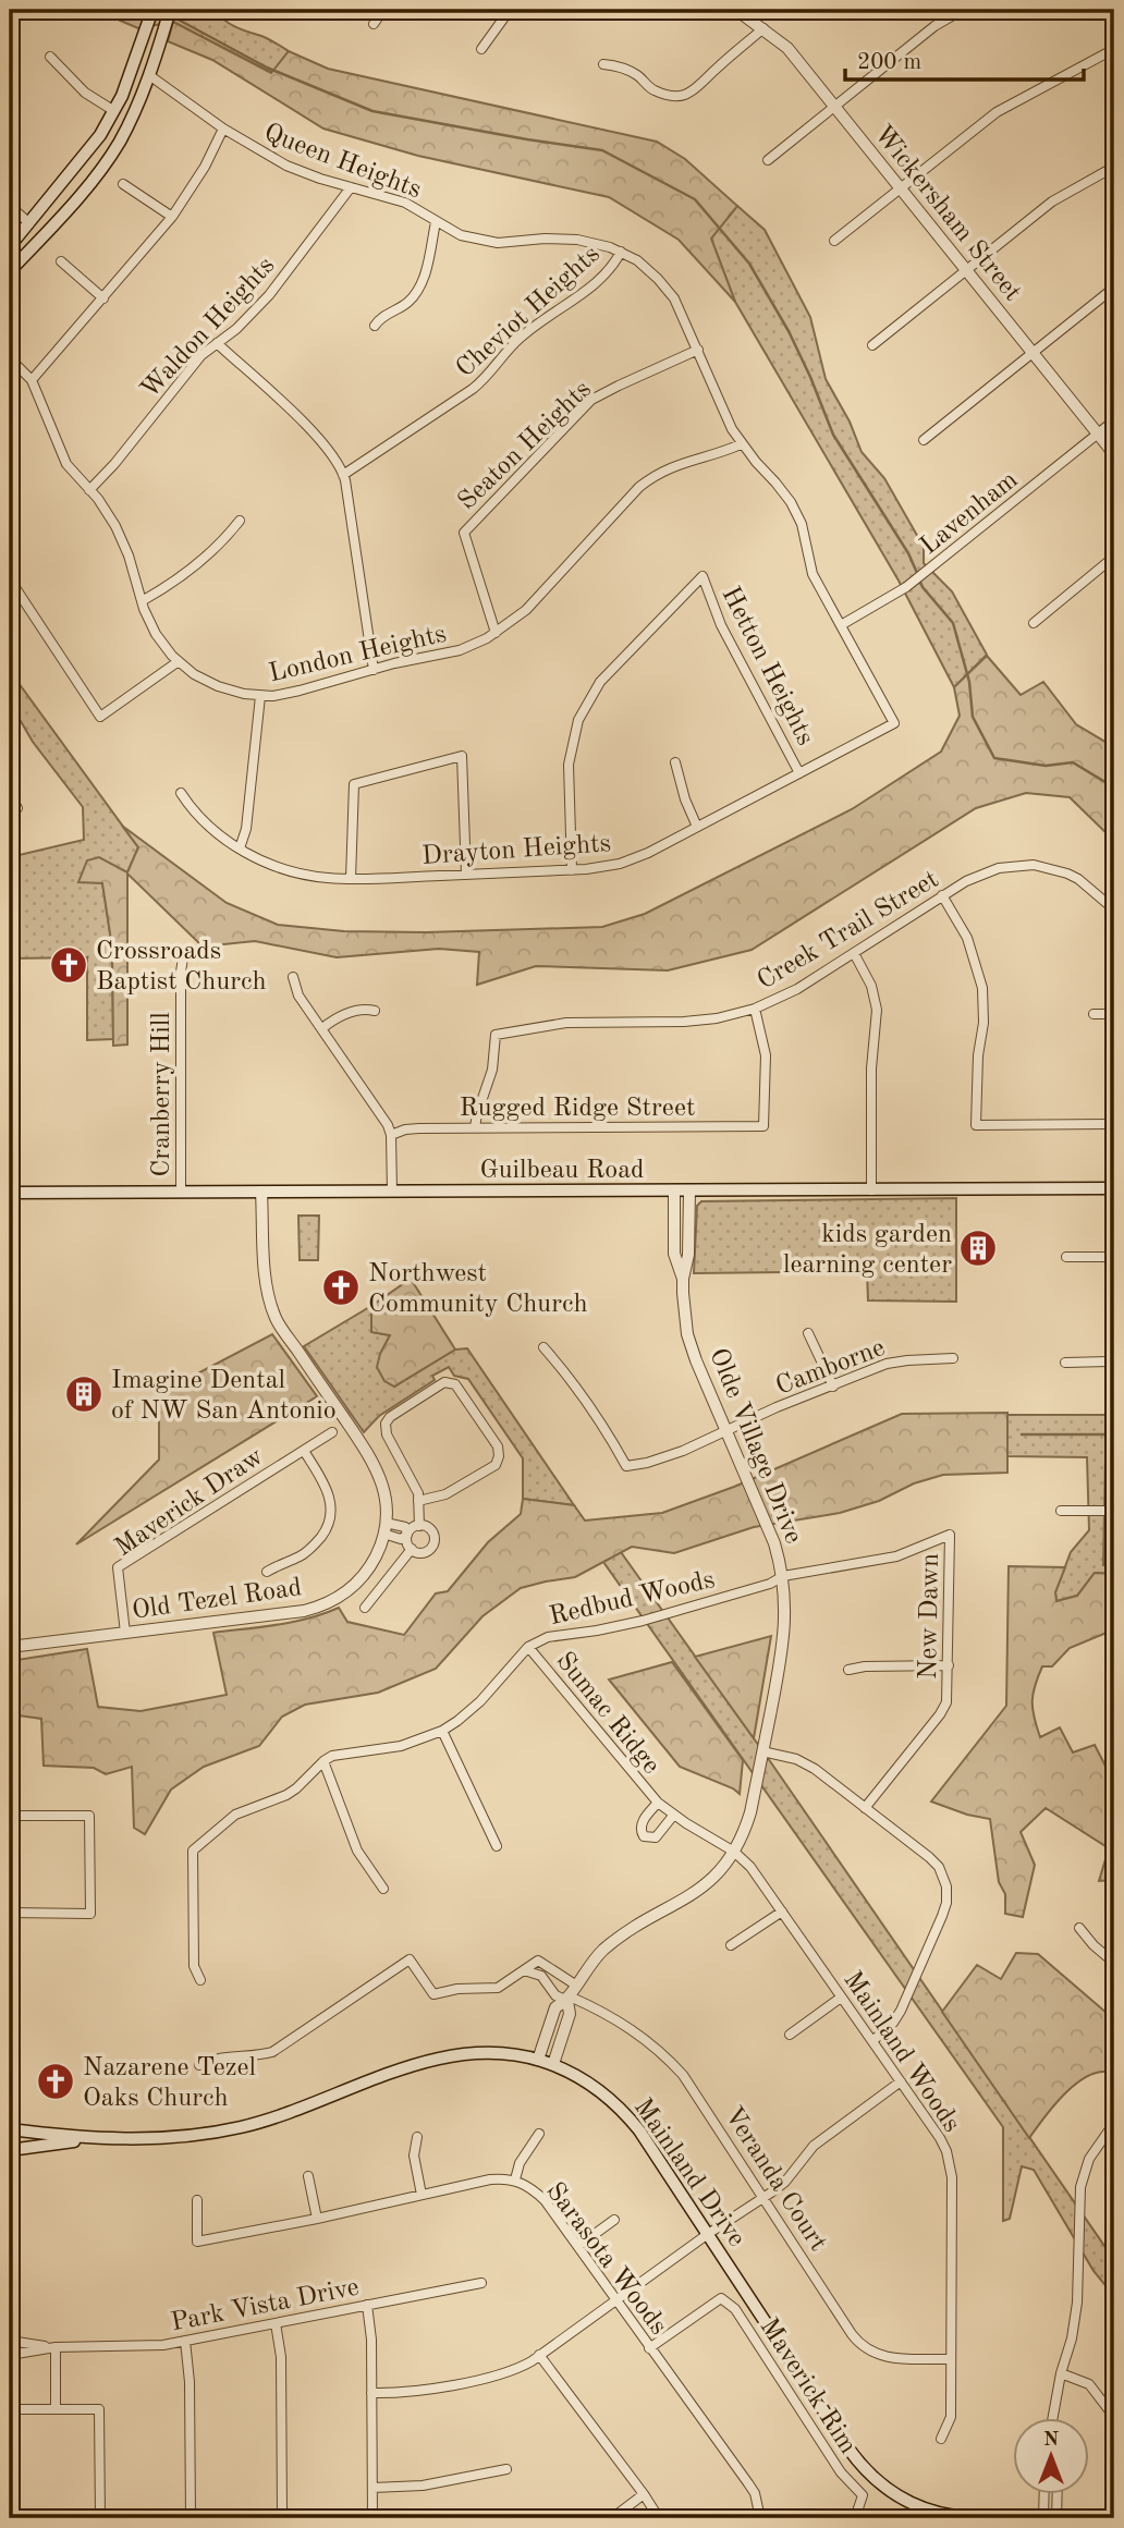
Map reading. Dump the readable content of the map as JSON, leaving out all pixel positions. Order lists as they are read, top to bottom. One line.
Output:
{"streets":{"main road":["Guilbeau Road","Mainland Drive"],"street":["Queen Heights","Wickersham Street","Cheviot Heights","Waldon Heights","Seaton Heights","Lavenham","London Heights","Hetton Heights","Drayton Heights","Creek Trail Street","Cranberry Hill","Rugged Ridge Street","Camborne","Olde Village Drive","Maverick Draw","Redbud Woods","Old Tezel Road","New Dawn","Sumac Ridge","Mainland Woods","Veranda Court","Sarasota Woods","Park Vista Drive","Maverick Rim"]},"crossings":[["Queen Heights","Cheviot Heights"],["Queen Heights","Waldon Heights"],["Queen Heights","Seaton Heights"],["Queen Heights","Lavenham"],["Queen Heights","London Heights"],["Queen Heights","Drayton Heights"],["Wickersham Street","Lavenham"],["Waldon Heights","London Heights"],["Seaton Heights","London Heights"],["Hetton Heights","Drayton Heights"],["Creek Trail Street","Rugged Ridge Street"],["Cranberry Hill","Guilbeau Road"],["Guilbeau Road","Olde Village Drive"],["Guilbeau Road","Old Tezel Road"],["Camborne","Olde Village Drive"],["Olde Village Drive","Redbud Woods"],["Olde Village Drive","Sumac Ridge"],["Olde Village Drive","Mainland Woods"],["Olde Village Drive","Mainland Drive"],["Olde Village Drive","Veranda Court"],["Maverick Draw","Old Tezel Road"],["Redbud Woods","New Dawn"],["Redbud Woods","Sumac Ridge"],["Sumac Ridge","Mainland Woods"],["Mainland Woods","Veranda Court"],["Sarasota Woods","Maverick Rim"]],"places":{"church":["Crossroads Baptist Church","Northwest Community Church","Nazarene Tezel Oaks Church"],"building":["kids garden learning center","Imagine Dental of NW San Antonio"]},"scale_bar":"200 m","north":"top"}
